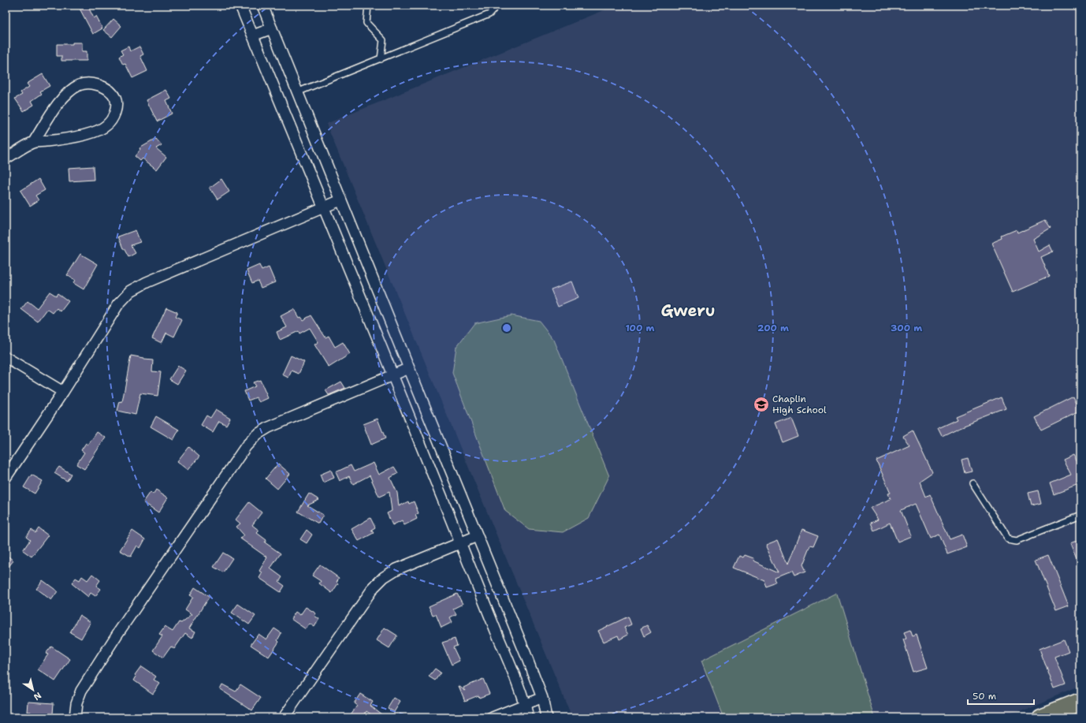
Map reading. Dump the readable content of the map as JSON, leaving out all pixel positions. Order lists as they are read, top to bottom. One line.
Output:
{"districts":["Gweru"],"places":{"school or university":["Chaplin High School"]},"scale_bar":"50 m","north":"bottom right","rings":["100 m","200 m","300 m"]}
